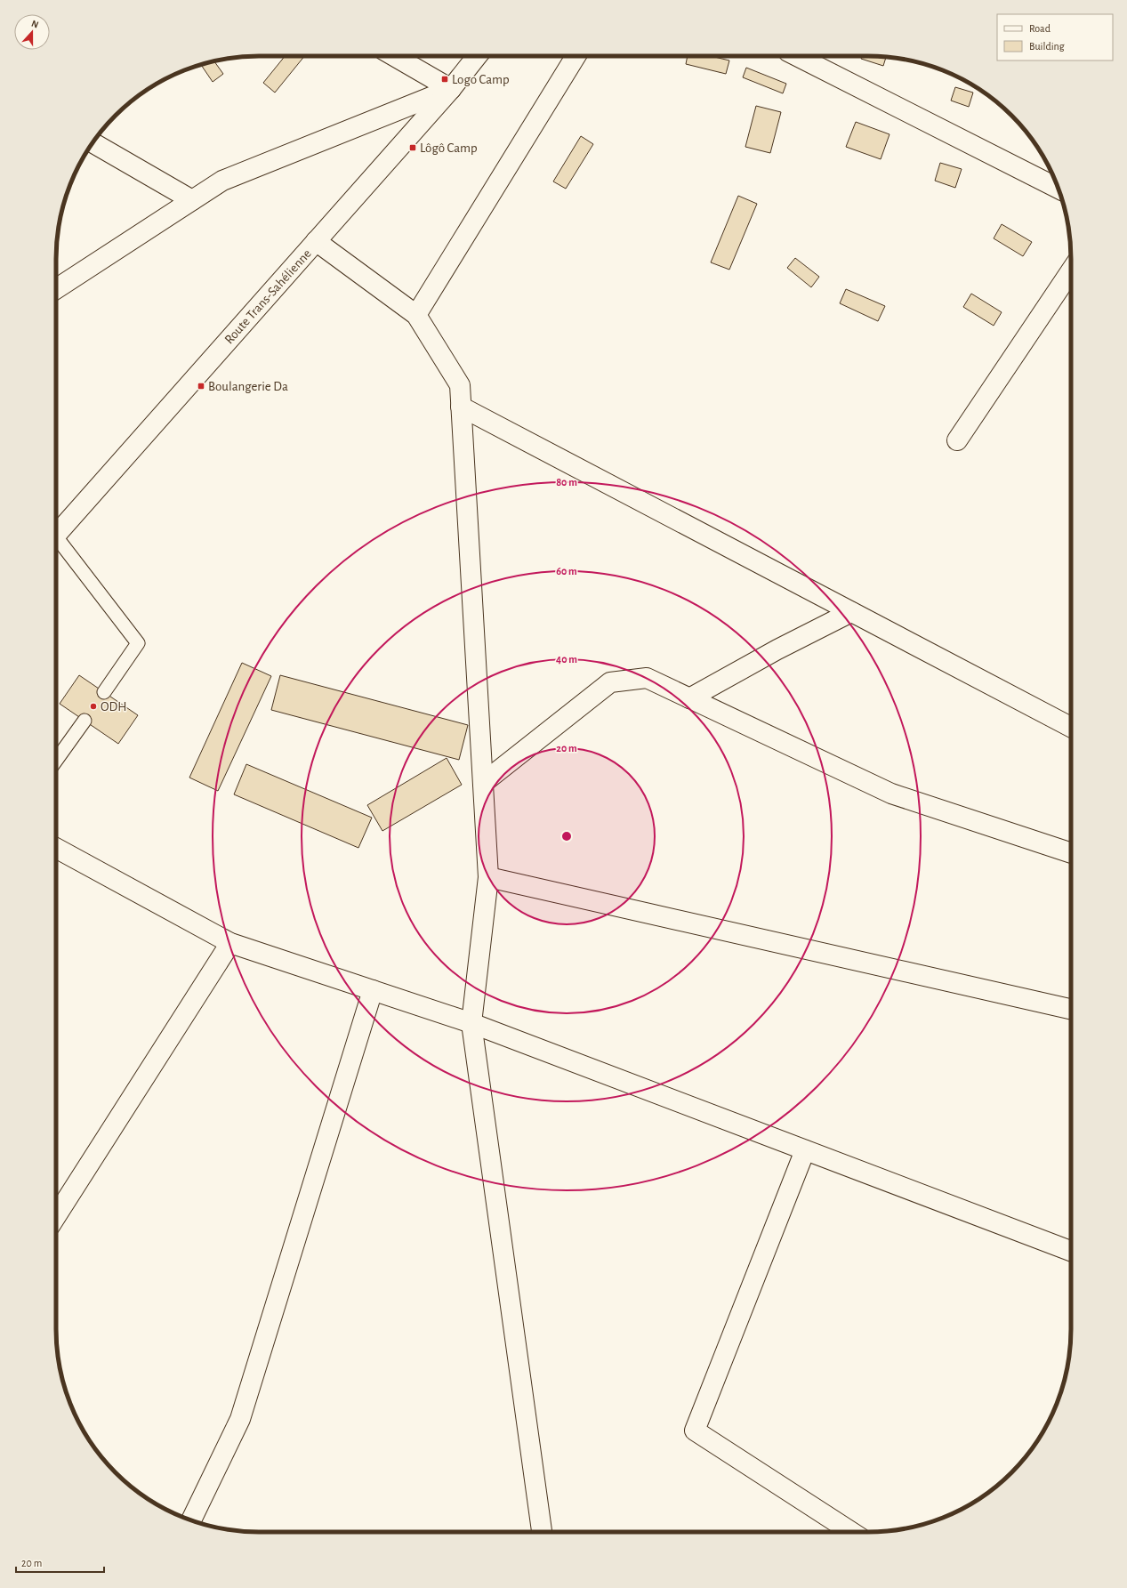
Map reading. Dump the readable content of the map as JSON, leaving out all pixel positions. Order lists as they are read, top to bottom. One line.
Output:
{"streets":{"main road":["Route Trans-Sahélienne"]},"places":{"transit":["Logo Camp","Lôgô Camp","Boulangerie Da"],"other":["ODH"]},"legend":["Road","Building"],"scale_bar":"20 m","north":"top","rings":["80 m","60 m","40 m","20 m"]}
